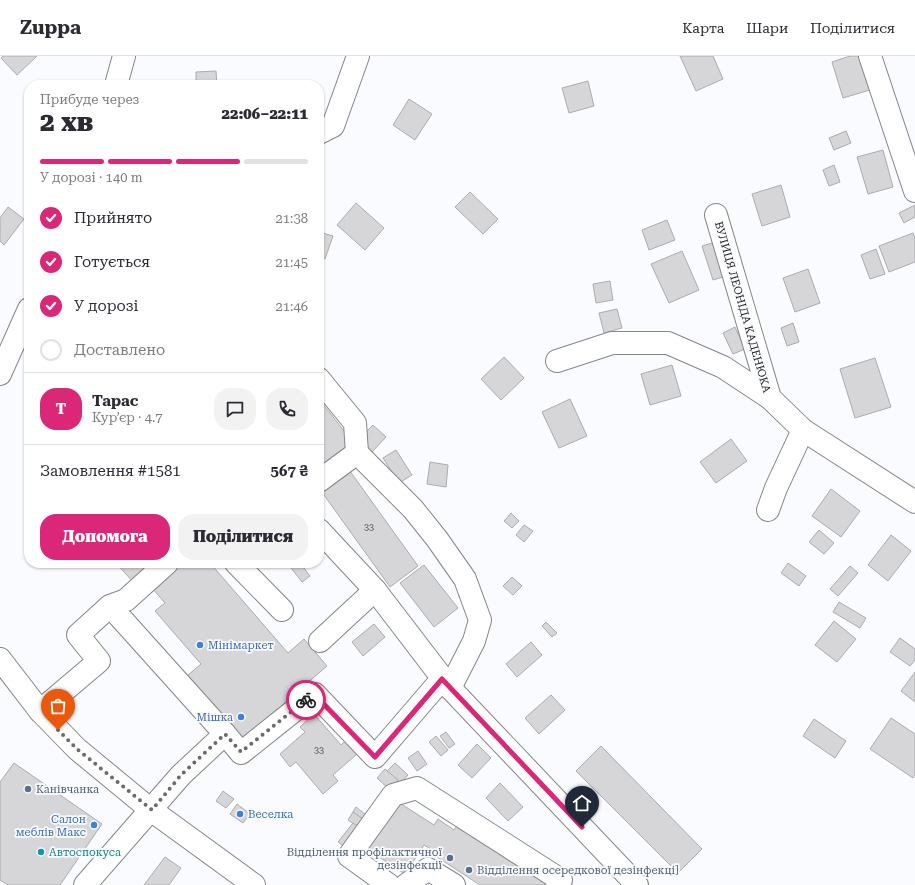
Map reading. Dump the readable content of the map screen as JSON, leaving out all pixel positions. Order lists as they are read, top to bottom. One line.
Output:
{"streets":{"street":["ВУЛИЦЯ ЛЕОНІДА КАДЕНЮКА"]},"places":["Мінімаркет","Мішка","Канівчанка","Веселка","Салон меблів Макс","Автоспокуса","Відділення профілактичної дезінфекції","Відділення осередкової дезінфекці]"],"house_numbers":["33","33"],"page":{"header":"Zuppa","nav":["Карта","Шари","Поділитися"],"heading":["2 хв","Прибуде через","22:06–22:11"],"panel":["Тарас","Кур’єр · 4.7","Замовлення #1581","567 ₴"],"bar":"У дорозі · 140 m","list":[["Прийнято","21:38"],["Готується","21:45"],["У дорозі","21:46"],"Доставлено"],"round":"Т","buttons":["Допомога","Поділитися"]}}
